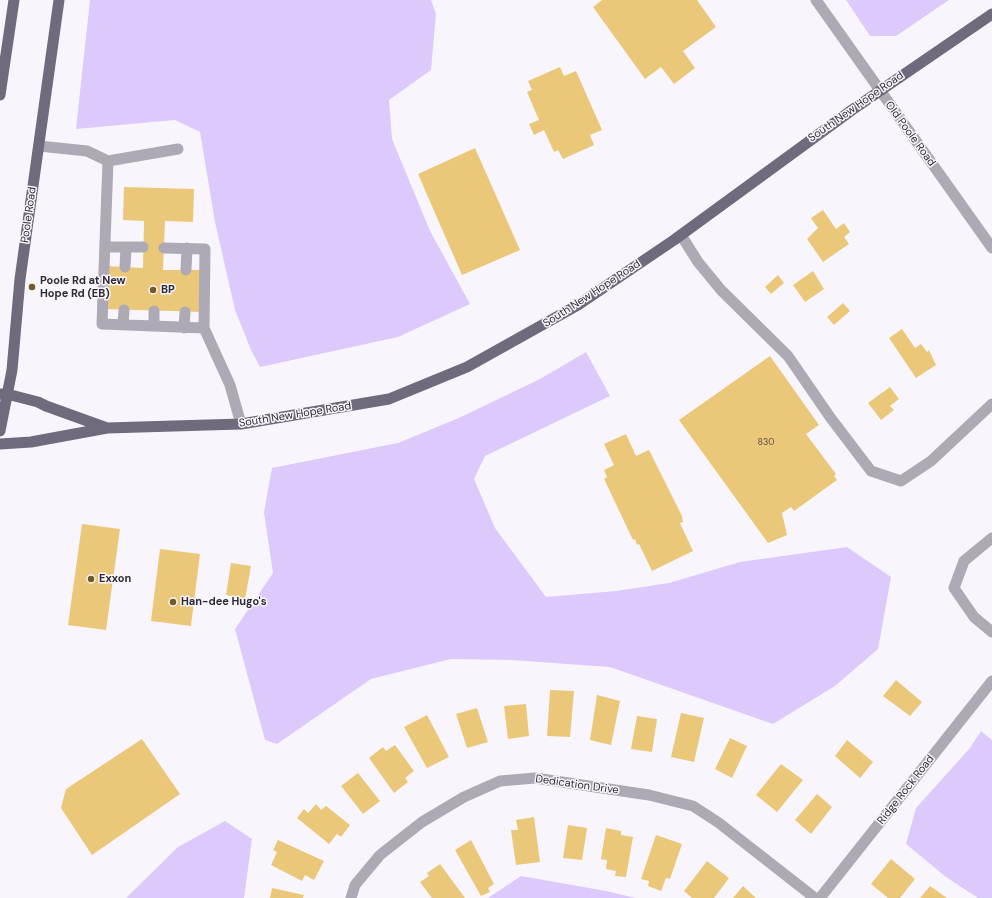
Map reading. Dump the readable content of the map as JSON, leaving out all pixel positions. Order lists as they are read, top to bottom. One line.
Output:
{"streets":{"main road":["South New Hope Road","Poole Road"],"street":["Old Poole Road","Dedication Drive","Ridge Rock Road"]},"crossings":[["South New Hope Road","Old Poole Road"],["South New Hope Road","Poole Road"]],"places":["Poole Rd at New Hope Rd (EB)","BP","Exxon","Han-dee Hugo's"],"house_numbers":["830"]}
